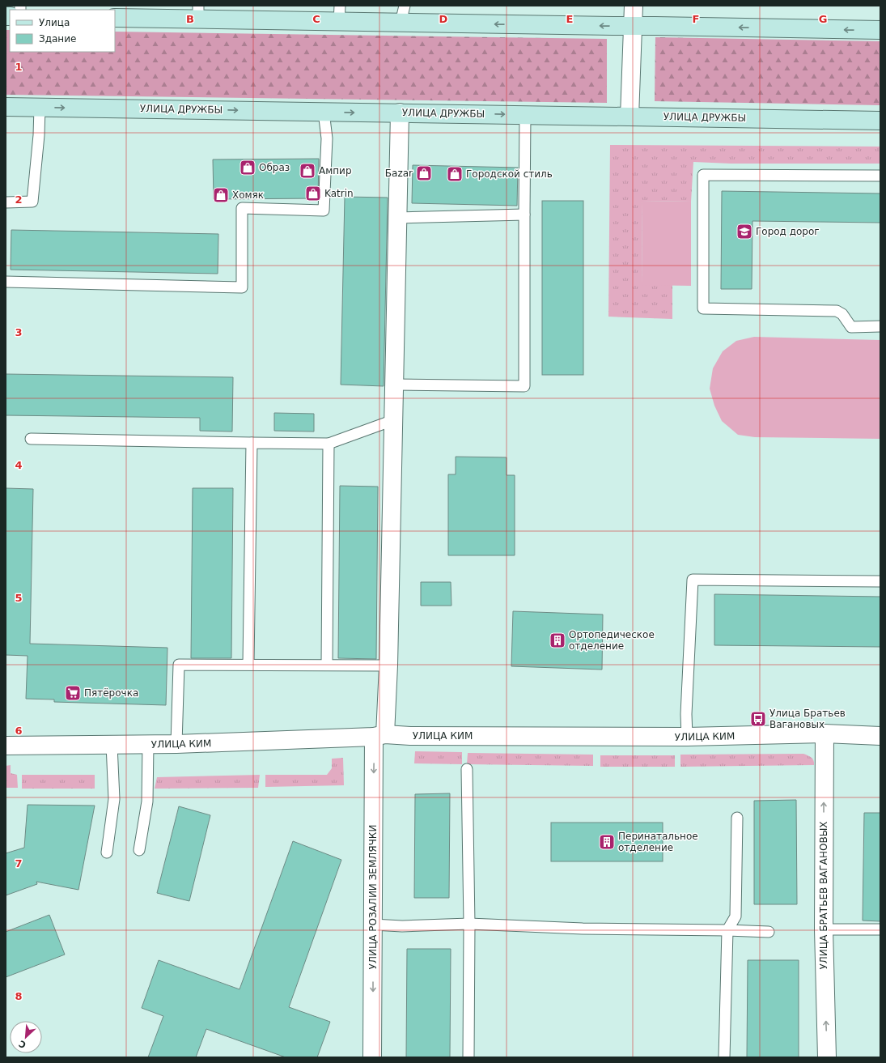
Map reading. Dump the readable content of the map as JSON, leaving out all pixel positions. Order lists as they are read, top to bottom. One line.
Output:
{"streets":{"main road":["УЛИЦА ДРУЖБЫ"],"street":["УЛИЦА КИМ","УЛИЦА БРАТЬЕВ ВАГАНОВЫХ","УЛИЦА РОЗАЛИИ ЗЕМЛЯЧКИ"]},"crossings":[["УЛИЦА ДРУЖБЫ","УЛИЦА РОЗАЛИИ ЗЕМЛЯЧКИ"],["УЛИЦА КИМ","УЛИЦА БРАТЬЕВ ВАГАНОВЫХ"],["УЛИЦА КИМ","УЛИЦА РОЗАЛИИ ЗЕМЛЯЧКИ"]],"one_way":["УЛИЦА БРАТЬЕВ ВАГАНОВЫХ"],"places":{"shop":["Образ","Ампир","Бazar","Городской стиль","Katrin","Хомяк"],"school or university":["Город дорог"],"building":["Ортопедическое отделение","Перинатальное отделение"],"supermarket":["Пятёрочка"],"bus stop":["Улица Братьев Вагановых"]},"legend":["Улица","Здание"],"north":"bottom left","grid":{"columns":["B","C","D","E","F","G"],"rows":["1","2","3","4","5","6","7","8"]}}
